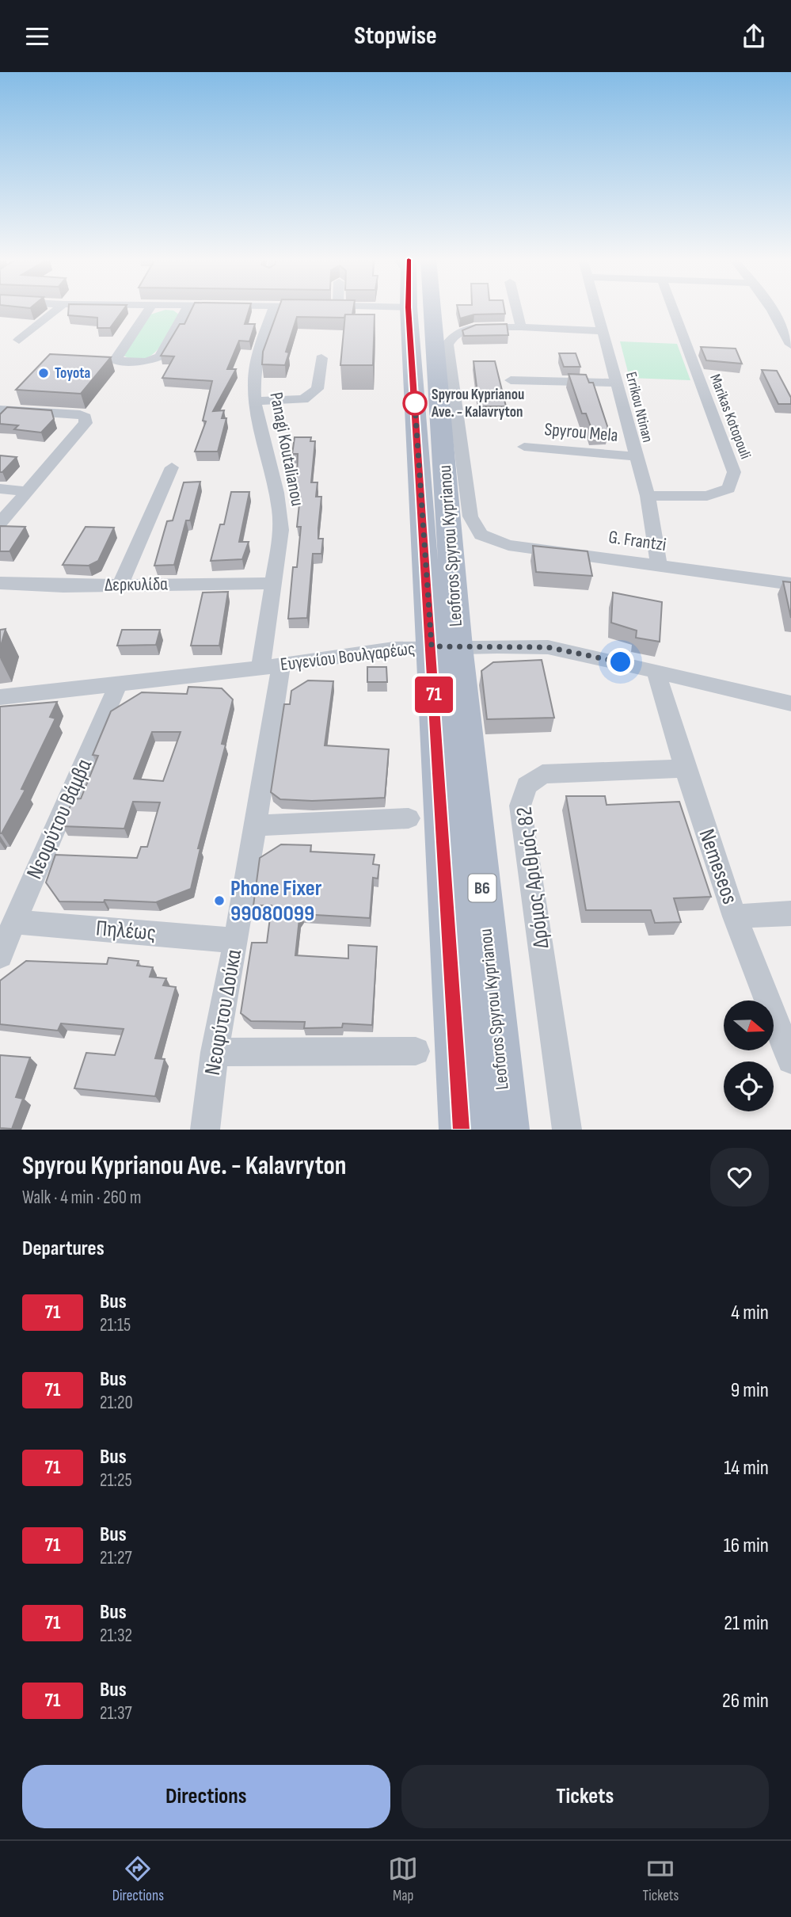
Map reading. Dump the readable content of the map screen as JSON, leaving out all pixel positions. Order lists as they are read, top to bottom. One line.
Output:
{"streets":{"main road":["Leoforos Spyrou Kyprianou","B6"],"street":["Errikou Ntinan","Marikas Kotopouli","Spyrou Mela","Panagi Koutalianou","G. Frantzi","Δερκυλίδα","Ευγενίου Βουλγαρέως","Νεοφύτου Βάμβα","Nemeseos","Δρόμος Αριθμός 82","Πηλέως","Νεοφύτου Δούκα"]},"crossings":[["Errikou Ntinan","Marikas Kotopouli"],["Errikou Ntinan","Spyrou Mela"],["Errikou Ntinan","G. Frantzi"],["Panagi Koutalianou","Δερκυλίδα"],["Panagi Koutalianou","Ευγενίου Βουλγαρέως"],["Panagi Koutalianou","Νεοφύτου Δούκα"],["Leoforos Spyrou Kyprianou","Ευγενίου Βουλγαρέως"],["Ευγενίου Βουλγαρέως","Νεοφύτου Βάμβα"],["Ευγενίου Βουλγαρέως","Nemeseos"],["Ευγενίου Βουλγαρέως","Νεοφύτου Δούκα"],["Νεοφύτου Βάμβα","Πηλέως"],["Nemeseos","Δρόμος Αριθμός 82"],["Πηλέως","Νεοφύτου Δούκα"]],"places":["Toyota","Spyrou Kyprianou Ave. - Kalavryton","Phone Fixer 99080099"],"lines":["bus line 71"],"north":"right","page":{"header":"Stopwise","on_map":"71","heading":[["Spyrou Kyprianou Ave. - Kalavryton","Walk · 4 min · 260 m"],"Departures"],"list":[{"mark":"71","name":"Bus","note":"21:15","value":"4 min"},{"mark":"71","name":"Bus","note":"21:20","value":"9 min"},{"mark":"71","name":"Bus","note":"21:25","value":"14 min"},{"mark":"71","name":"Bus","note":"21:27","value":"16 min"},{"mark":"71","name":"Bus","note":"21:32","value":"21 min"},{"mark":"71","name":"Bus","note":"21:37","value":"26 min"}],"buttons":["Directions","Tickets"],"tabs":["Directions","Map","Tickets"]}}
